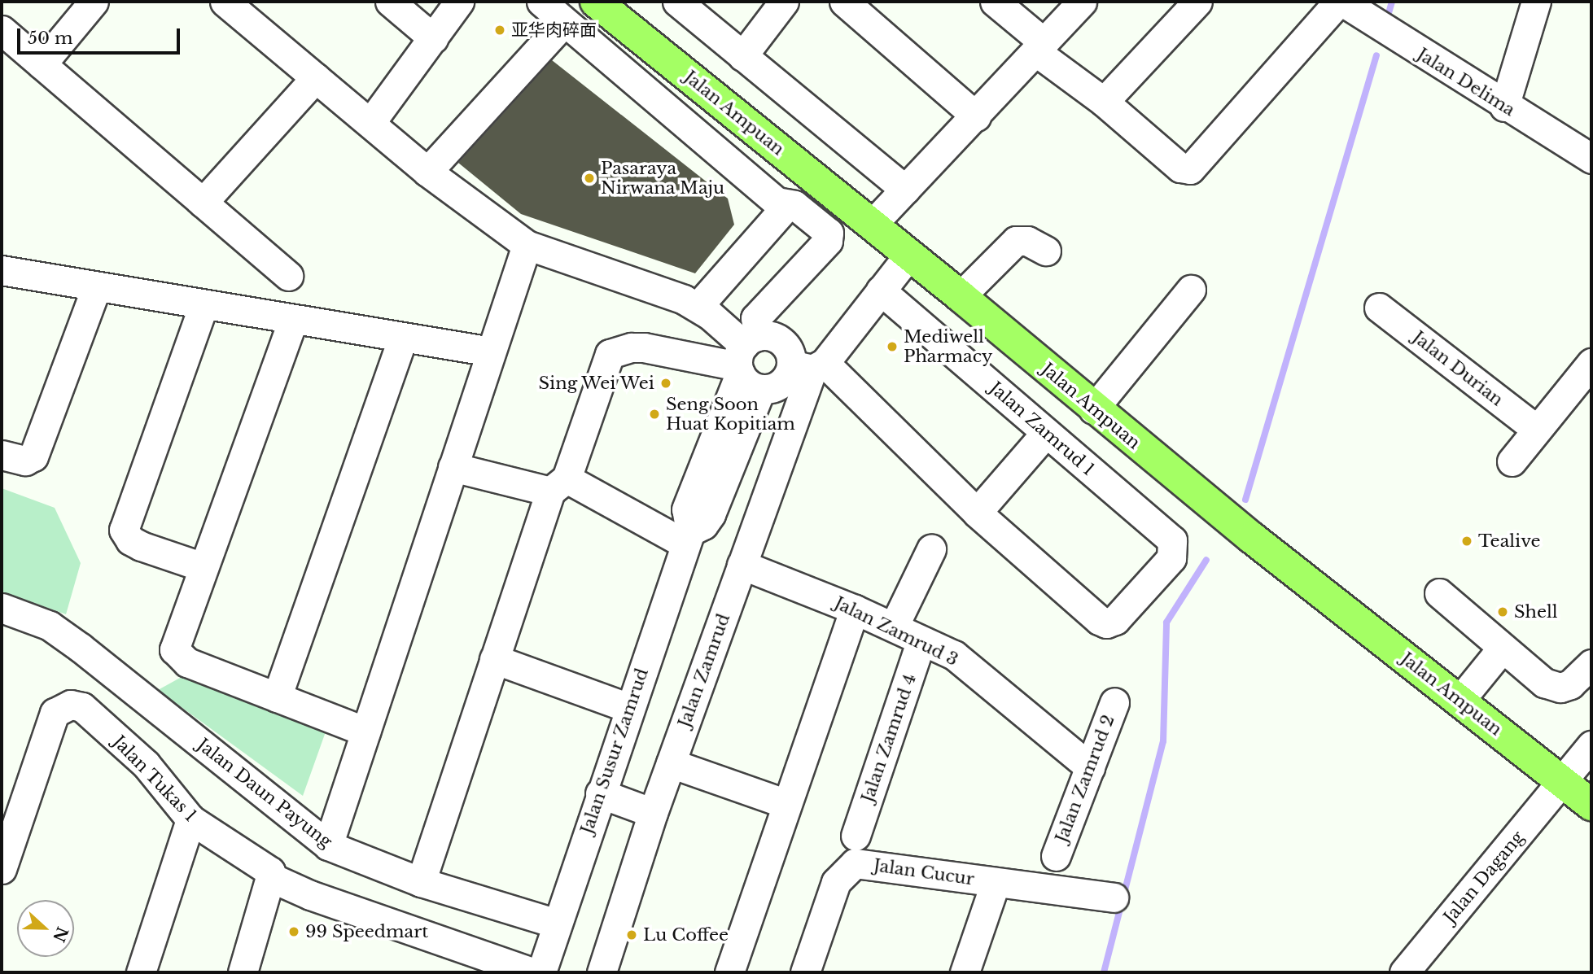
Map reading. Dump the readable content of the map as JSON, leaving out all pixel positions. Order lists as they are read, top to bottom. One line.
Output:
{"streets":{"main road":["Jalan Ampuan"],"street":["Jalan Delima","Jalan Durian","Jalan Zamrud 1","Jalan Zamrud 3","Jalan Zamrud","Jalan Zamrud 4","Jalan Susur Zamrud","Jalan Tukas 1","Jalan Zamrud 2","Jalan Daun Payung","Jalan Cucur","Jalan Dagang"]},"crossings":[["Jalan Ampuan","Jalan Zamrud"],["Jalan Ampuan","Jalan Dagang"],["Jalan Zamrud 1","Jalan Zamrud"],["Jalan Zamrud 3","Jalan Zamrud"],["Jalan Zamrud 3","Jalan Zamrud 4"],["Jalan Zamrud 3","Jalan Zamrud 2"],["Jalan Susur Zamrud","Jalan Daun Payung"]],"places":["亚华肉碎面","Pasaraya Nirwana Maju","Mediwell Pharmacy","Sing Wei Wei","Seng Soon Huat Kopitiam","Tealive","Shell","99 Speedmart","Lu Coffee"],"scale_bar":"50 m","north":"right"}
